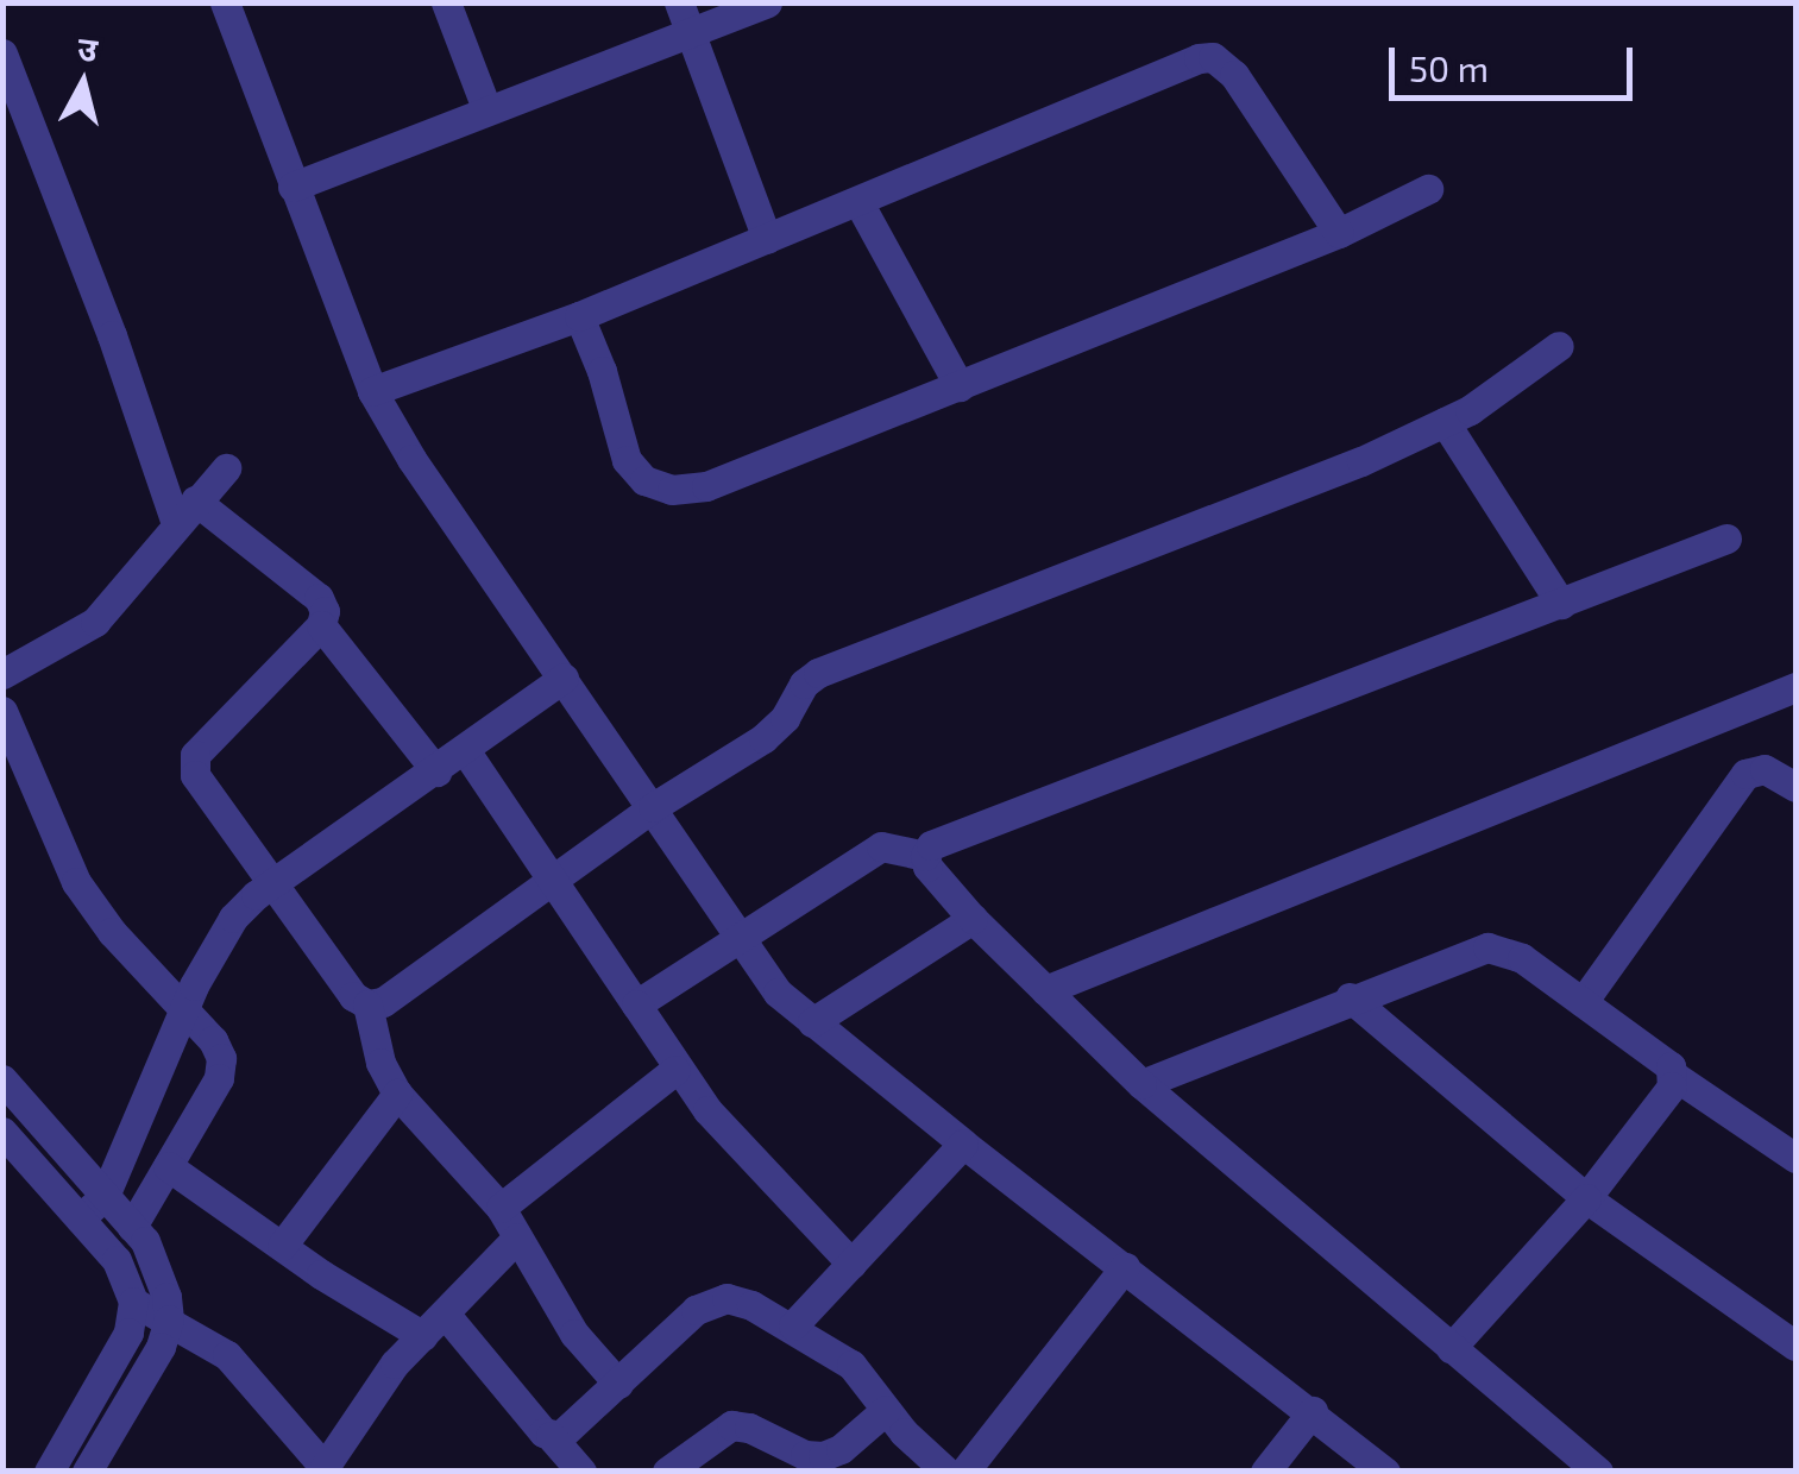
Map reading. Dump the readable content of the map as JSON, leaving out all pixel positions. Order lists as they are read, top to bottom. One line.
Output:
{"scale_bar":"50 m","north":"top"}
